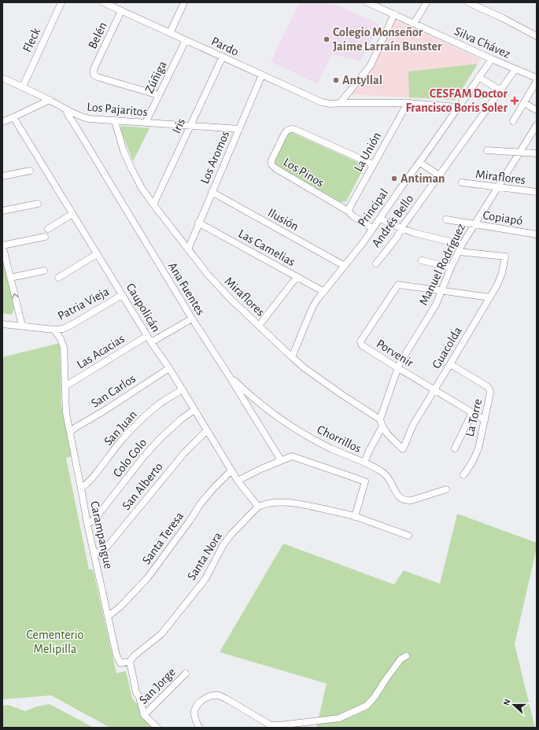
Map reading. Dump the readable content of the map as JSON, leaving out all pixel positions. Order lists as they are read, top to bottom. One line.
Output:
{"streets":{"street":["Belén","Fleck","Silva Chávez","Pardo","Zúñiga","Los Pajaritos","Iris","La Unión","Los Aromos","Los Pinos","Miraflores","Principal","Copiapó","Ilusión","Andrés Bello","Las Camelias","Manuel Rodríguez","Ana Fuentes","Patria Vieja","Caupolicán","Guacolda","Las Acacias","Porvenir","San Carlos","La Torre","San Juan","Chorrillos","Colo Colo","San Alberto","Carampangue","Santa Teresa","Santa Nora","San Jorge"]},"crossings":[["Belén","Pardo"],["Belén","Zúñiga"],["Fleck","Los Pajaritos"],["Silva Chávez","Principal"],["Silva Chávez","Andrés Bello"],["Pardo","Zúñiga"],["Pardo","Iris"],["Pardo","La Unión"],["Pardo","Los Aromos"],["Pardo","Principal"],["Zúñiga","Los Pajaritos"],["Los Pajaritos","Iris"],["Los Pajaritos","Los Aromos"],["Los Pajaritos","Miraflores"],["Los Pajaritos","Ana Fuentes"],["Iris","Miraflores"],["La Unión","Los Pinos"],["Los Aromos","Miraflores"],["Los Aromos","Ilusión"],["Los Aromos","Las Camelias"],["Los Pinos","Principal"],["Miraflores","Principal"],["Miraflores","Manuel Rodríguez"],["Principal","Ilusión"],["Principal","Las Camelias"],["Copiapó","Manuel Rodríguez"],["Manuel Rodríguez","Guacolda"],["Manuel Rodríguez","Porvenir"],["Ana Fuentes","Chorrillos"],["Patria Vieja","Caupolicán"],["Patria Vieja","Carampangue"],["Caupolicán","Las Acacias"],["Caupolicán","San Carlos"],["Caupolicán","San Juan"],["Caupolicán","Colo Colo"],["Caupolicán","San Alberto"],["Caupolicán","Santa Teresa"],["Caupolicán","Santa Nora"],["Guacolda","Porvenir"],["Guacolda","La Torre"],["Las Acacias","Carampangue"],["Porvenir","La Torre"],["San Carlos","Carampangue"],["San Juan","Carampangue"],["Colo Colo","Carampangue"],["San Alberto","Carampangue"],["Carampangue","Santa Teresa"],["Carampangue","Santa Nora"]],"parks":["Cementerio Melipilla"],"places":{"other":["Colegio Monseñor Jaime Larraín Bunster","Antyllal","Antiman"],"health":["CESFAM Doctor Francisco Boris Soler"]},"north":"left"}
